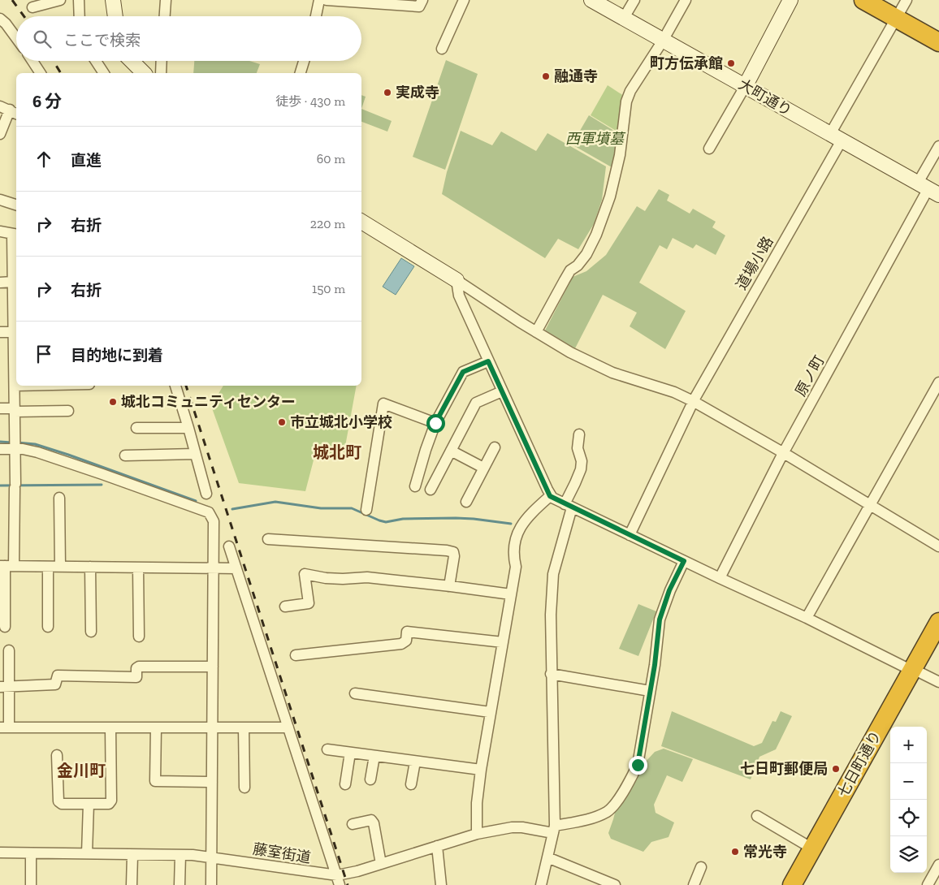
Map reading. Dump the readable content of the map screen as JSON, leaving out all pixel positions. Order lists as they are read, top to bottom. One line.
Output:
{"streets":{"highway":["七日町通り"],"street":["大町通り","道場小路","原ノ町","藤室街道"]},"crossings":[["大町通り","道場小路"],["大町通り","原ノ町"]],"districts":["城北町","金川町"],"parks":["西軍墳墓"],"places":["町方伝承館","融通寺","実成寺","城北コミュニティセンター","市立城北小学校","七日町郵便局","常光寺"],"page":{"search":"ここで検索","heading":["6 分","徒歩 · 430 m"],"list":[["直進","60 m"],["右折","220 m"],["右折","150 m"],"目的地に到着"],"map_buttons":["+","−"]}}
